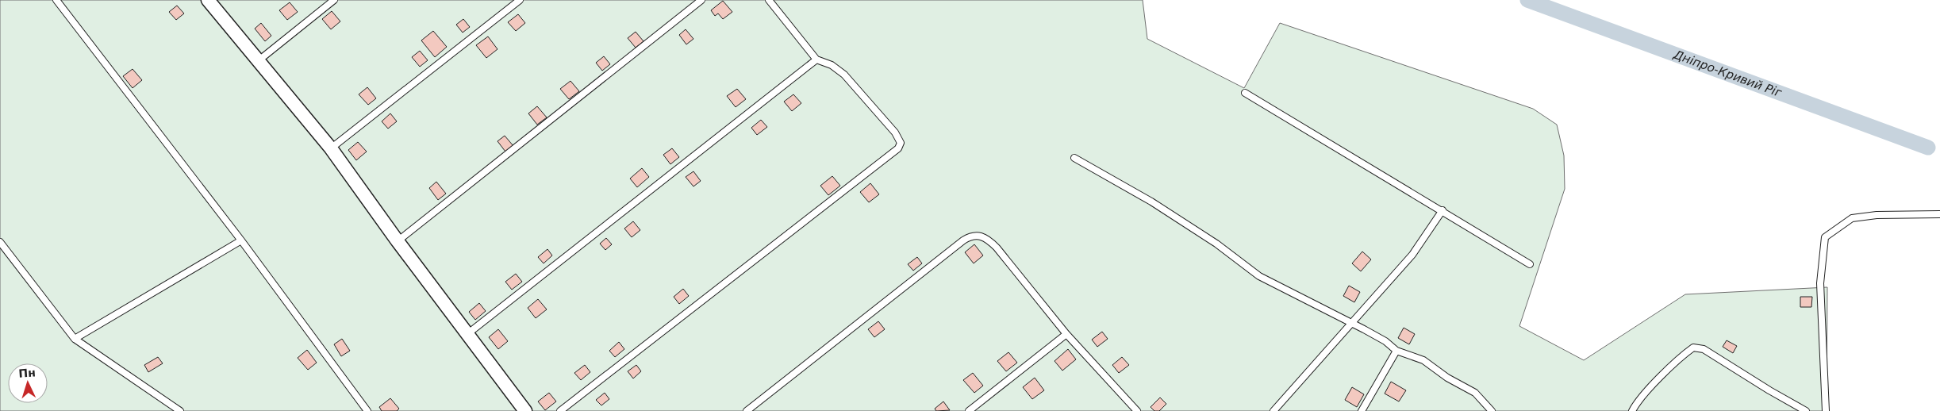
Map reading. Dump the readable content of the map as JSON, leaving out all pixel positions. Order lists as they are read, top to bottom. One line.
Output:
{"water":["Дніпро-Кривий Ріг"],"north":"top"}
